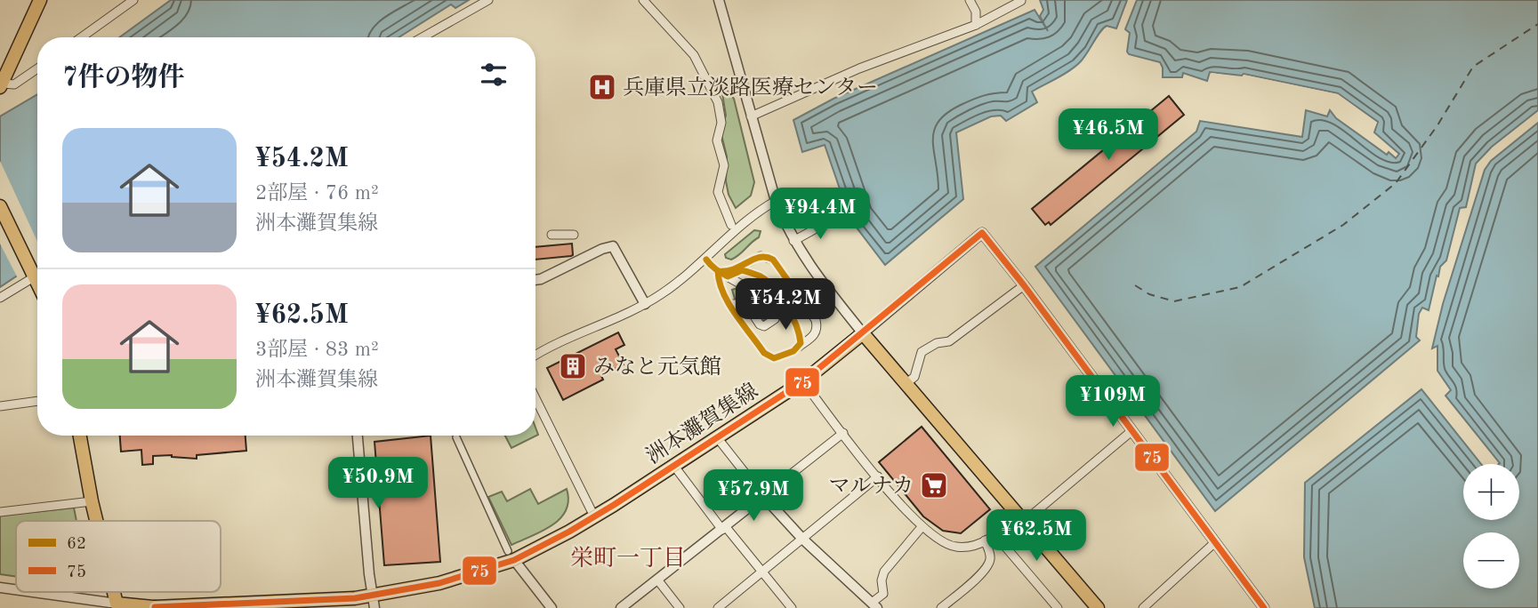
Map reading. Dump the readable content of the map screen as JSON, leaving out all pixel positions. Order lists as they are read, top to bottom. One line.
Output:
{"streets":{"main road":["洲本灘賀集線"]},"districts":["栄町一丁目"],"places":{"hospital":["兵庫県立淡路医療センター"],"building":["みなと元気館"],"supermarket":["マルナカ"]},"lines":["transit line 75","transit line 62"],"legend":["62","75"],"page":{"heading":"7件の物件","price":["¥46.5M","¥94.4M","¥54.2M","¥109M","¥50.9M","¥57.9M","¥62.5M"],"list":[{"name":"¥54.2M","note":"2部屋 · 76 m² · 洲本灘賀集線"},{"name":"¥62.5M","note":"3部屋 · 83 m² · 洲本灘賀集線"}],"map_buttons":["+","−"]}}
